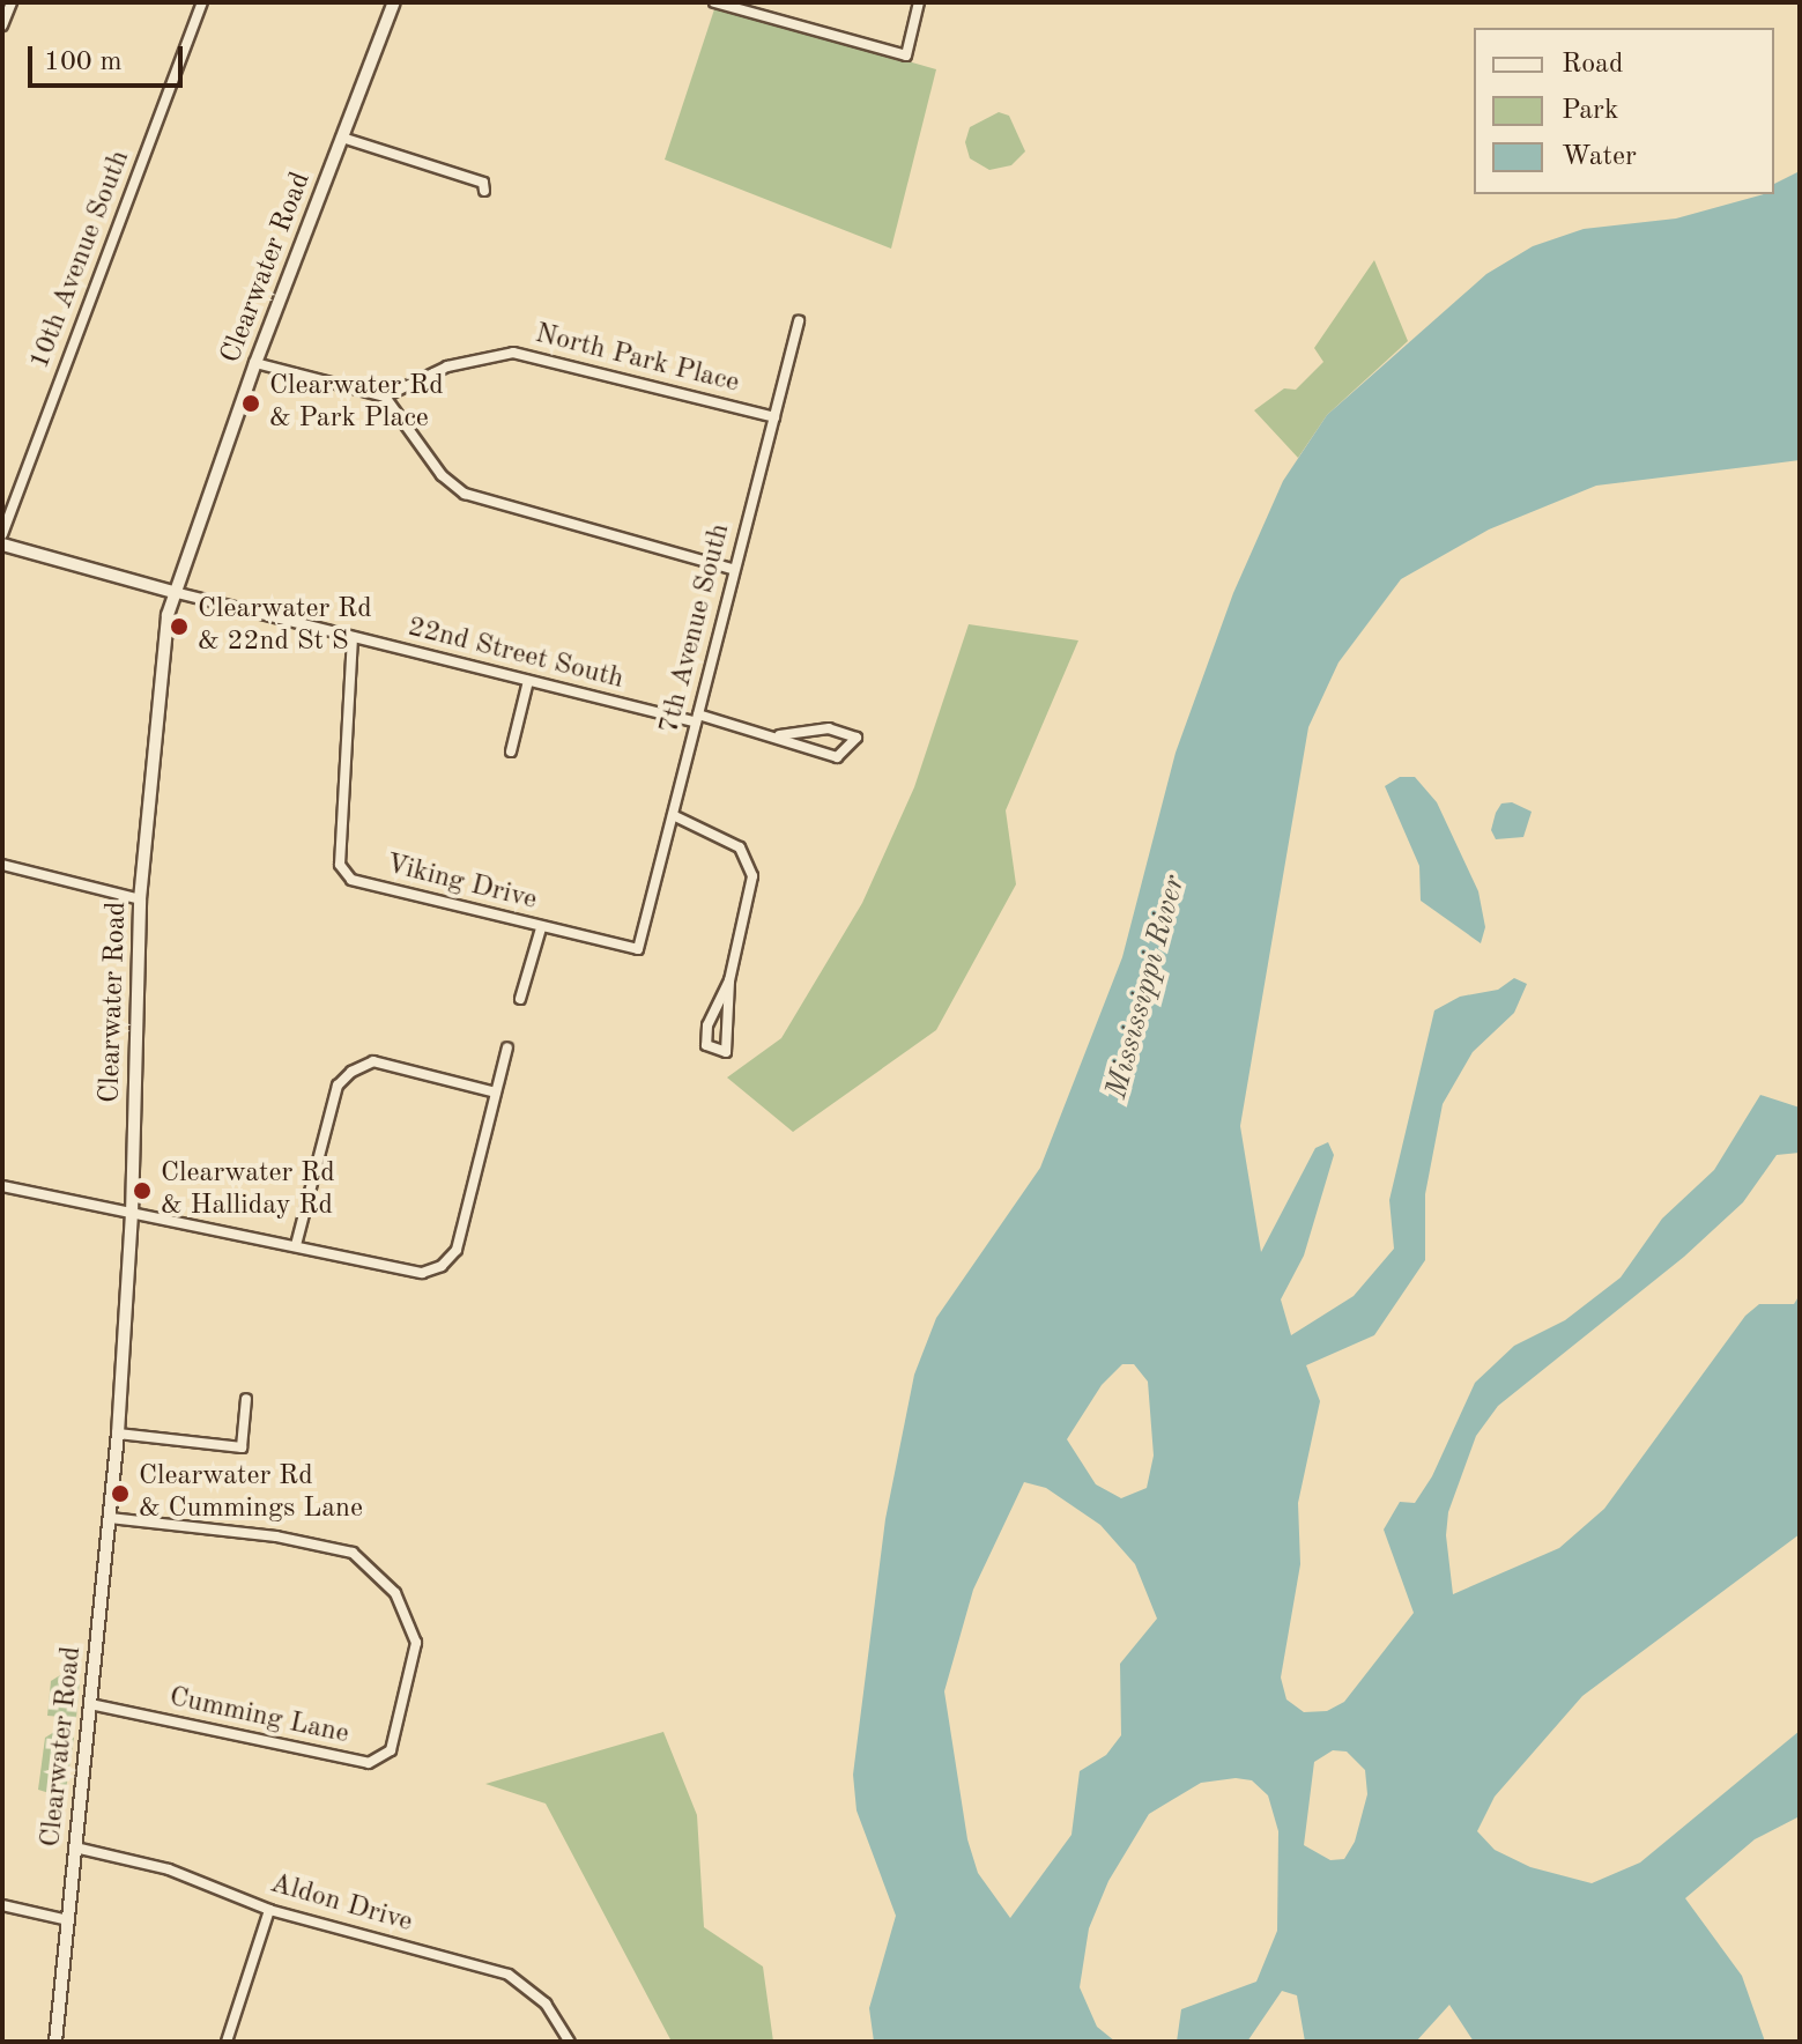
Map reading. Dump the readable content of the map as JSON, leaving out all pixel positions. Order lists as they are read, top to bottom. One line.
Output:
{"streets":{"street":["10th Avenue South","Clearwater Road","North Park Place","7th Avenue South","22nd Street South","Viking Drive","Cumming Lane","Aldon Drive"]},"crossings":[["Clearwater Road","22nd Street South"],["Clearwater Road","Cumming Lane"],["Clearwater Road","Aldon Drive"],["North Park Place","7th Avenue South"],["7th Avenue South","22nd Street South"],["7th Avenue South","Viking Drive"],["22nd Street South","Viking Drive"]],"water":["Mississippi River"],"places":["Clearwater Rd & Park Place","Clearwater Rd & 22nd St S","Clearwater Rd & Halliday Rd","Clearwater Rd & Cummings Lane"],"legend":["Road","Park","Water"],"scale_bar":"100 m"}
